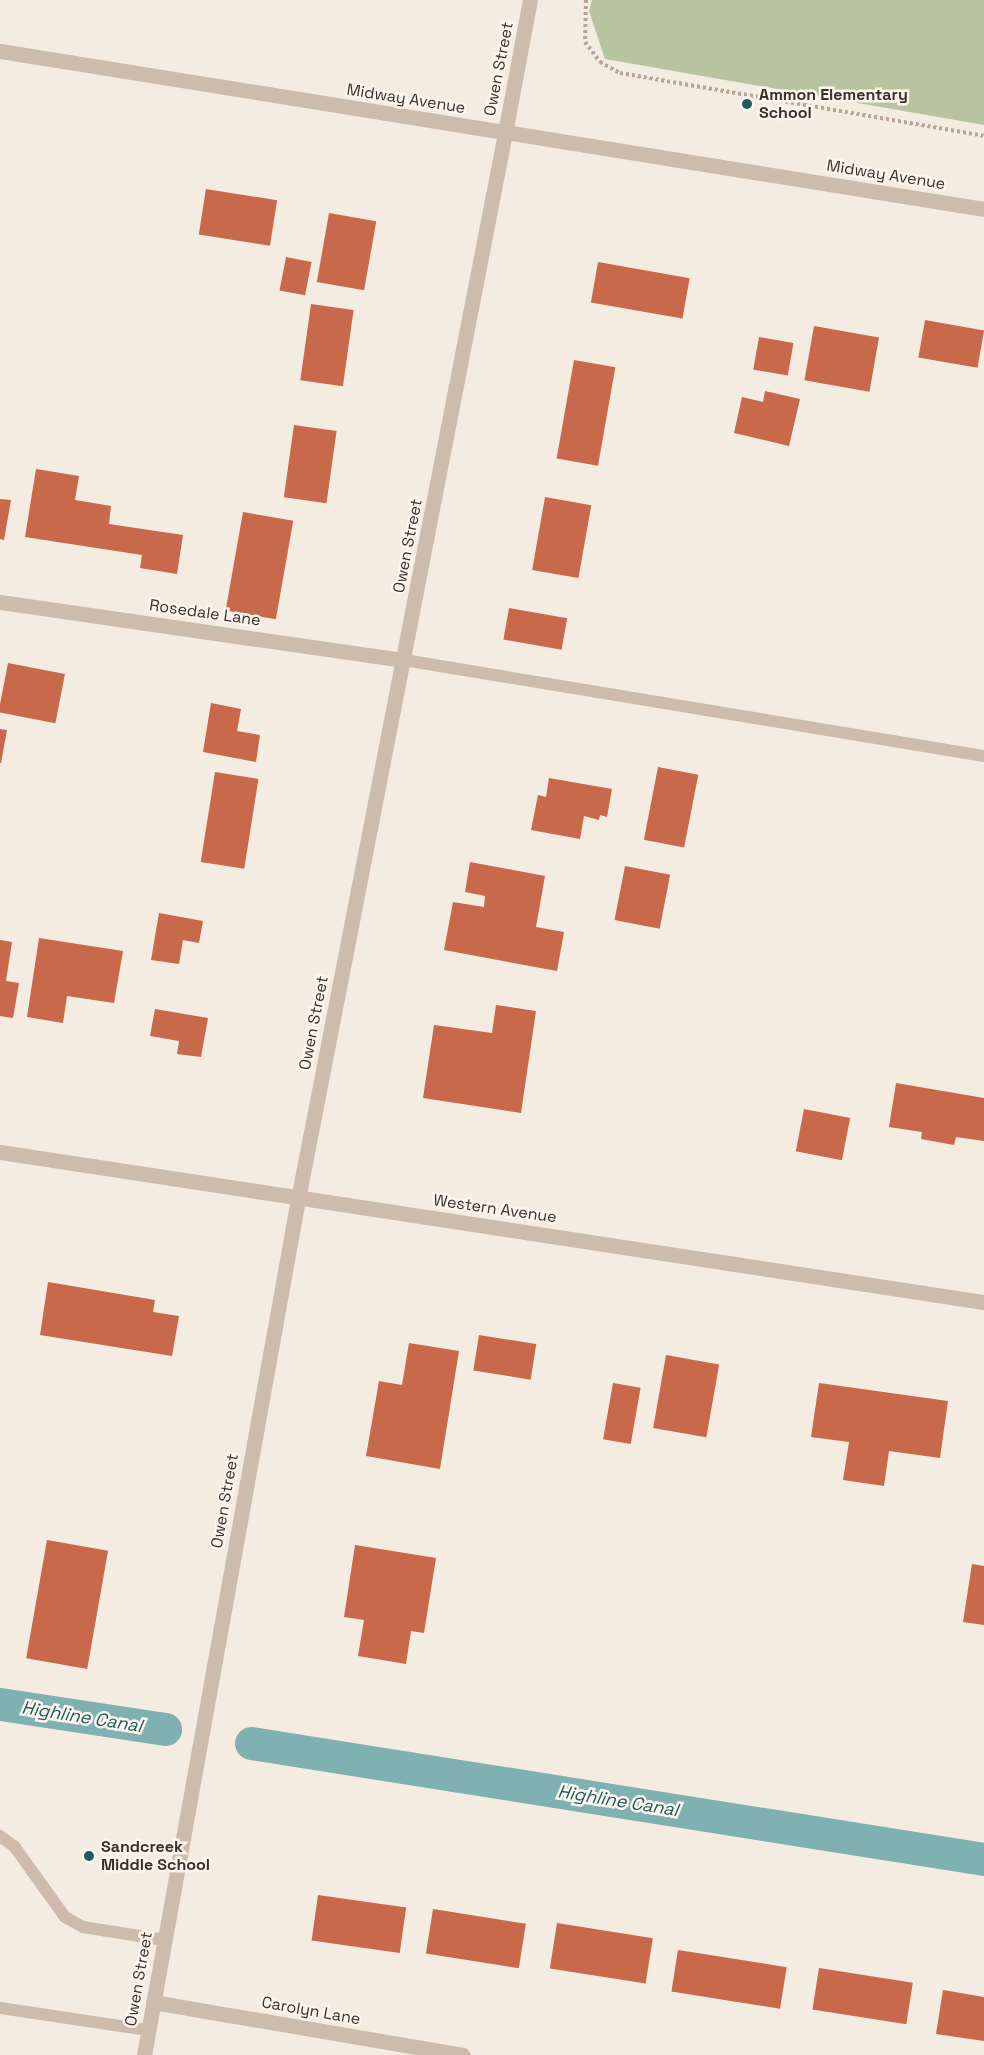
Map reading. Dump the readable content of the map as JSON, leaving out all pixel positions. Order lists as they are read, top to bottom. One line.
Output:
{"streets":{"street":["Owen Street","Midway Avenue","Rosedale Lane","Western Avenue","Carolyn Lane"]},"crossings":[["Owen Street","Midway Avenue"],["Owen Street","Rosedale Lane"],["Owen Street","Western Avenue"],["Owen Street","Carolyn Lane"]],"water":["Highline Canal"],"places":["Ammon Elementary School","Sandcreek Middle School"]}
